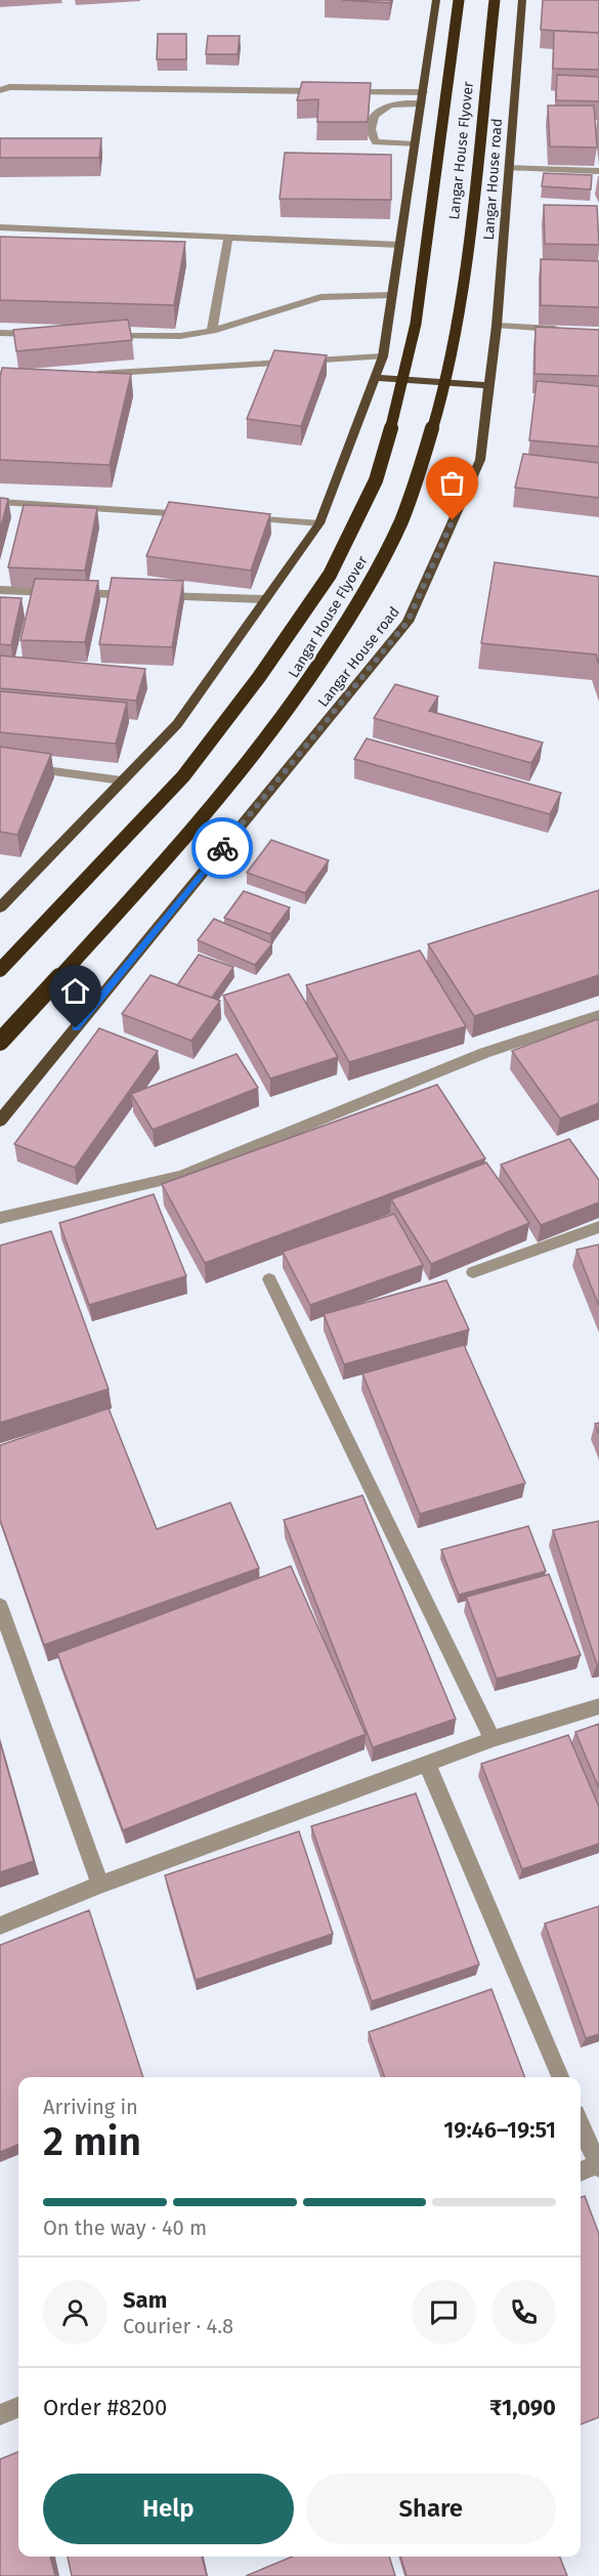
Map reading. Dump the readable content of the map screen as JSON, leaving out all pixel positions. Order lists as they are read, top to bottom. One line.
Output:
{"streets":{"highway":["Langar House Flyover"],"main road":["Langar House road"]},"page":{"heading":["2 min","Arriving in","19:46–19:51"],"panel":["Sam","Courier · 4.8","Order #8200","₹1,090"],"bar":"On the way · 40 m","buttons":["Help","Share"]}}
